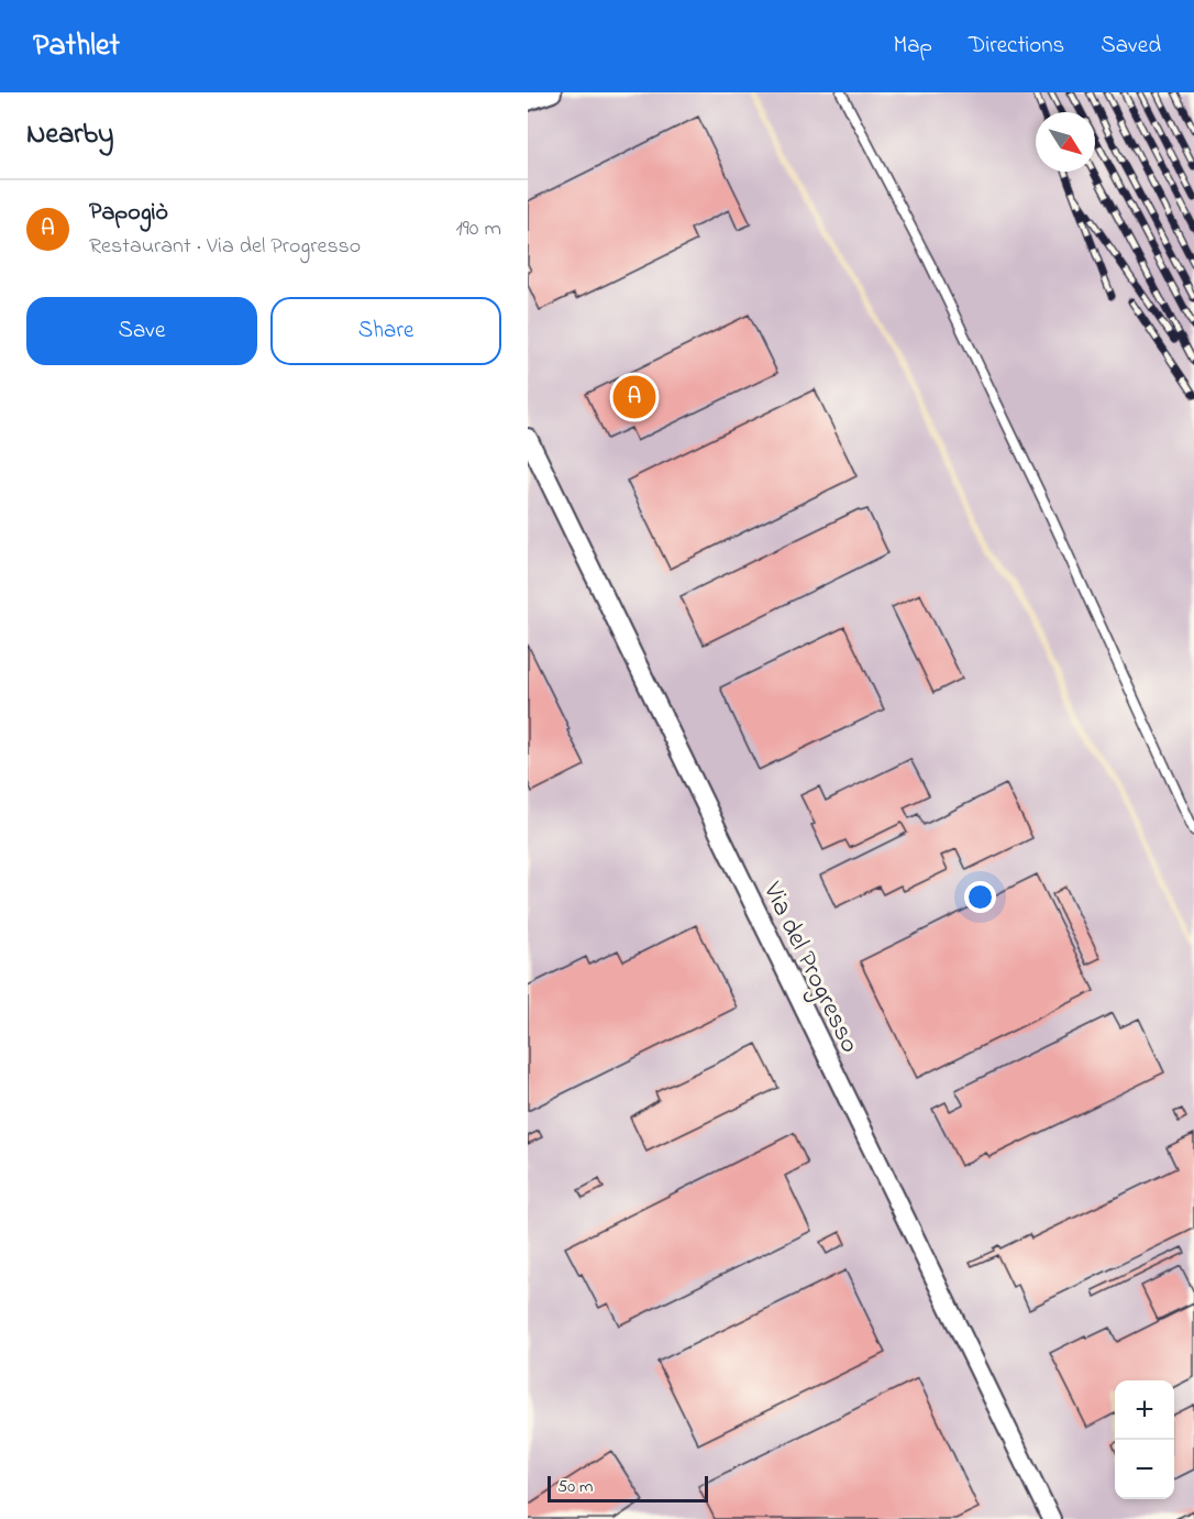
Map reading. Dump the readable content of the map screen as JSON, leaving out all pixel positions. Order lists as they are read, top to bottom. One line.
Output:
{"streets":{"street":["Via del Progresso"]},"scale_bar":"50 m","north":"bottom right","page":{"header":"Pathlet","nav":["Map","Directions","Saved"],"heading":"Nearby","list":[{"mark":"A","name":"Papogiò","note":"Restaurant · Via del Progresso","value":"190 m"}],"buttons":["Save","Share"],"pins":"A","map_buttons":["+","−"],"scale":"50 m"}}
